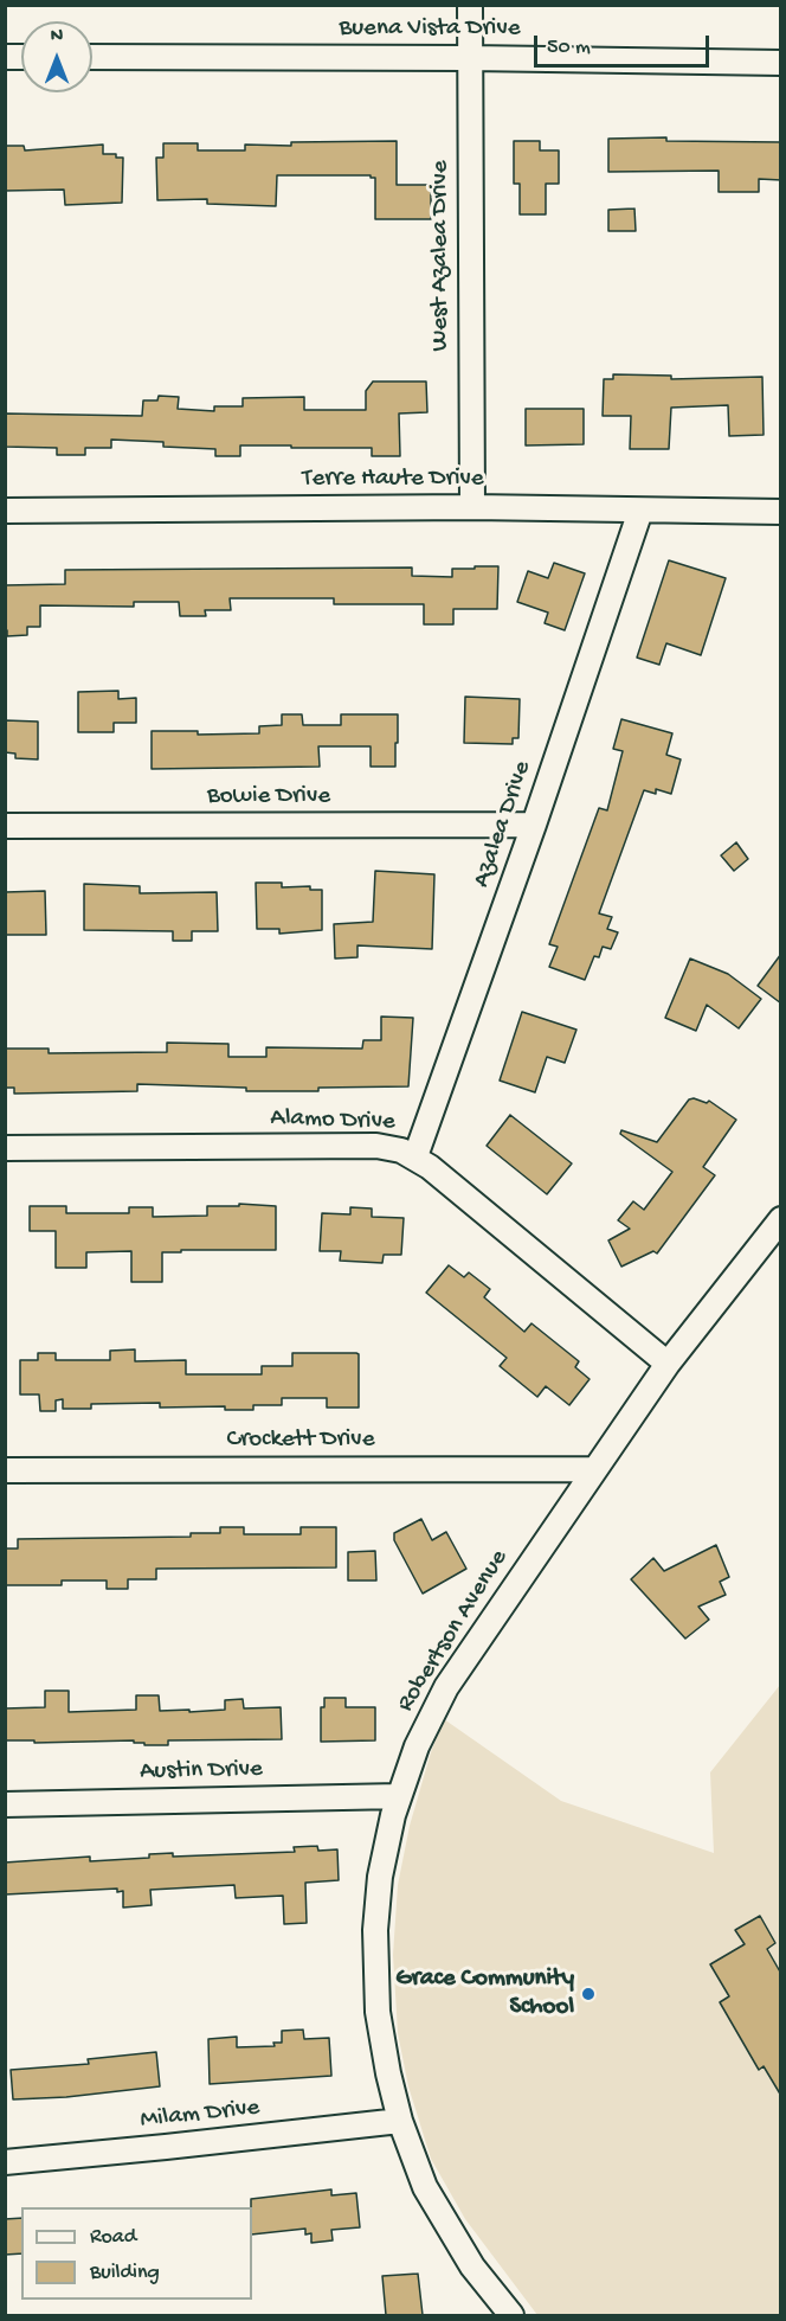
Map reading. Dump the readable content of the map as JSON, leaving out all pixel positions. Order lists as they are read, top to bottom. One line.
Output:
{"streets":{"street":["Buena Vista Drive","West Azalea Drive","Terre Haute Drive","Bowie Drive","Azalea Drive","Alamo Drive","Crockett Drive","Robertson Avenue","Austin Drive","Milam Drive"]},"crossings":[["Buena Vista Drive","West Azalea Drive"],["West Azalea Drive","Terre Haute Drive"],["Terre Haute Drive","Azalea Drive"],["Bowie Drive","Azalea Drive"],["Azalea Drive","Alamo Drive"],["Alamo Drive","Robertson Avenue"],["Crockett Drive","Robertson Avenue"],["Robertson Avenue","Austin Drive"],["Robertson Avenue","Milam Drive"]],"places":["Grace Community School"],"legend":["Road","Building"],"scale_bar":"50 m","north":"top"}
